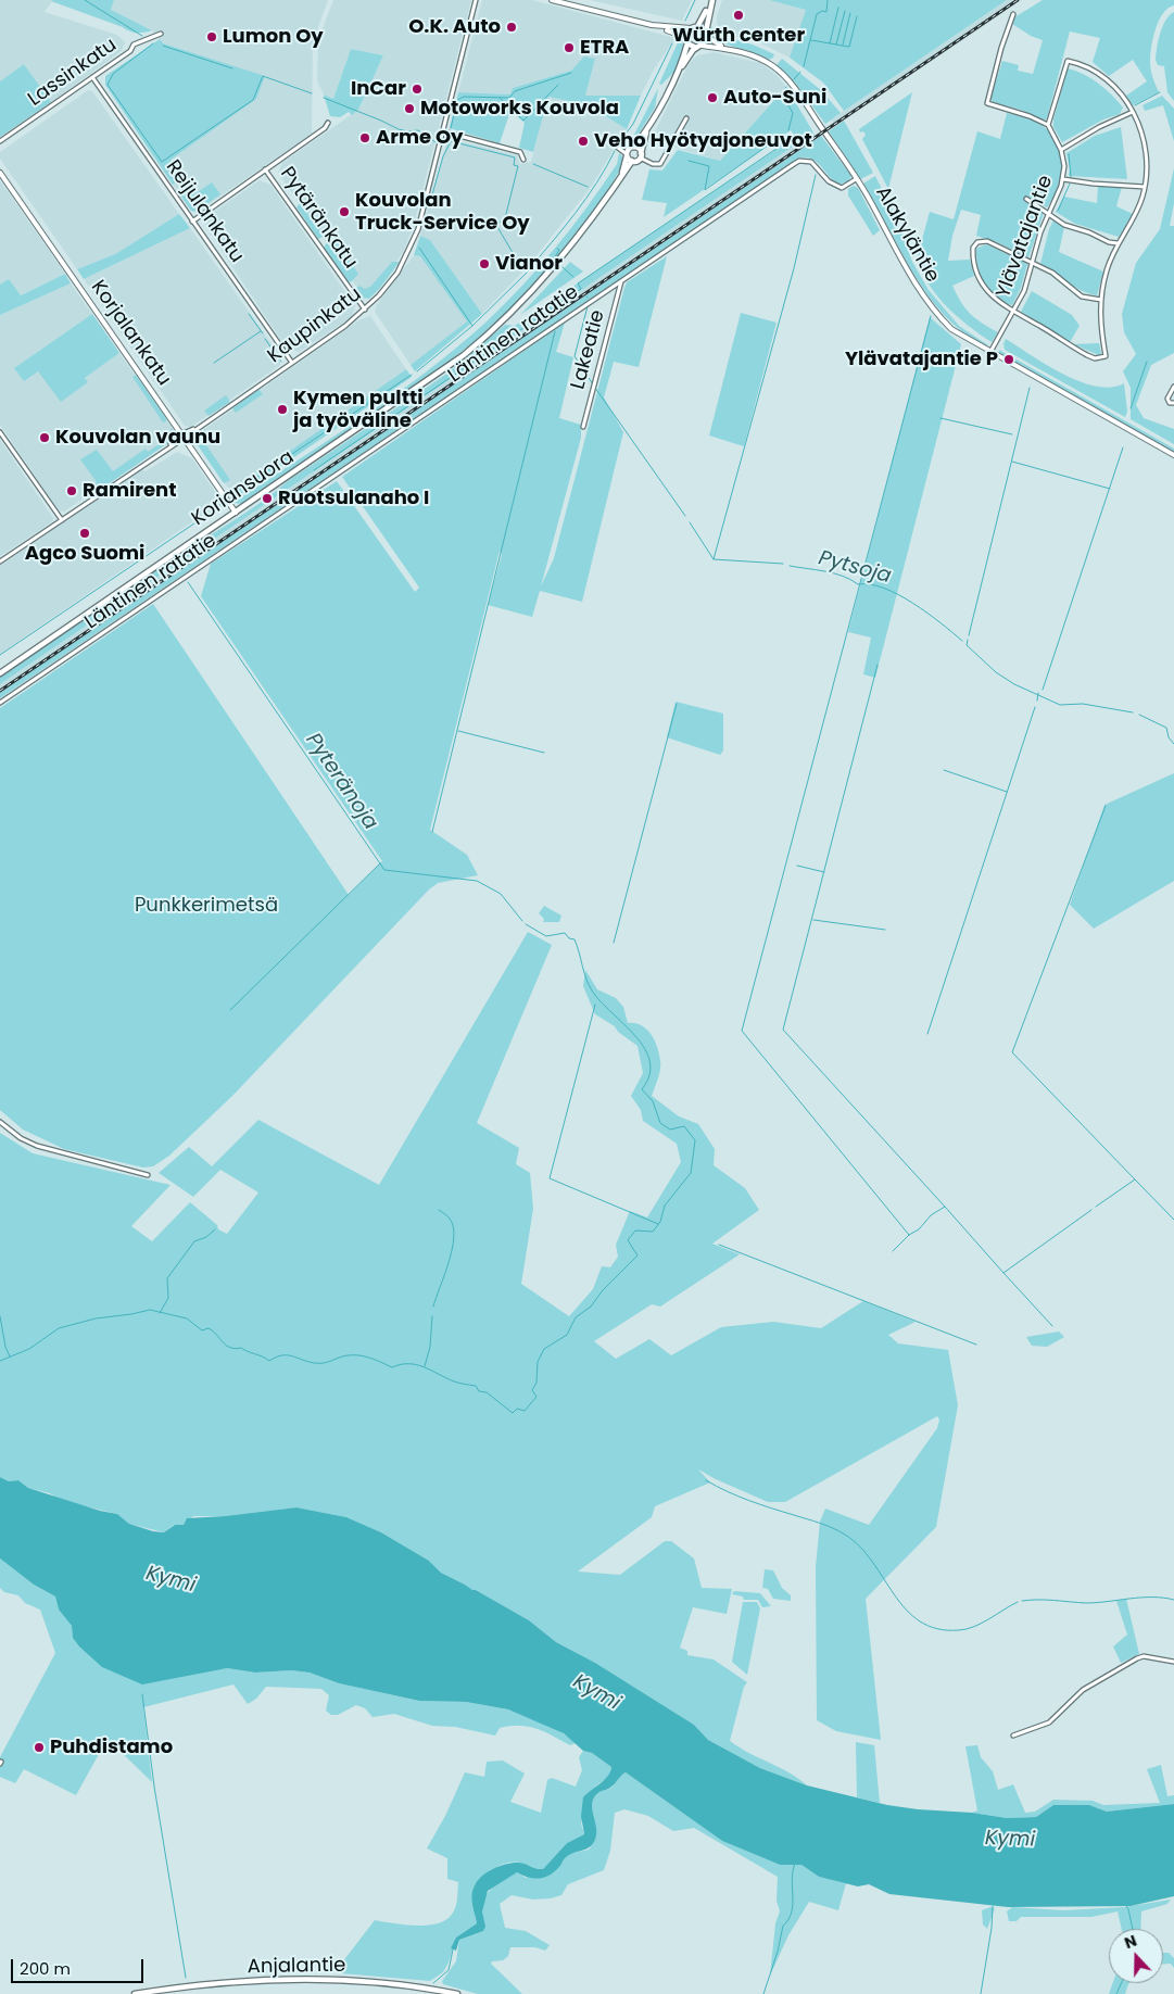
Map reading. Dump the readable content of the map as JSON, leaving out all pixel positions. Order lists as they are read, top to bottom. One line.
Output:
{"streets":{"main road":["Koriansuora","Anjalantie"],"street":["Lassinkatu","Reijulankatu","Pytäränkatu","Alakyläntie","Ylävatajantie","Kaupinkatu","Korjalankatu","Läntinen ratatie","Lakeatie"]},"crossings":[["Lassinkatu","Reijulankatu"],["Reijulankatu","Kaupinkatu"],["Pytäränkatu","Kaupinkatu"],["Alakyläntie","Ylävatajantie"],["Alakyläntie","Läntinen ratatie"],["Kaupinkatu","Korjalankatu"],["Korjalankatu","Koriansuora"],["Läntinen ratatie","Lakeatie"]],"water":["Pytsoja","Pyteränoja","Kymi"],"parks":["Punkkerimetsä"],"places":["Würth center","O.K. Auto","Lumon Oy","ETRA","InCar","Auto-Suni","Motoworks Kouvola","Arme Oy","Veho Hyötyajoneuvot","Kouvolan Truck-Service Oy","Vianor","Ylävatajantie P","Kymen pultti ja työväline","Kouvolan vaunu","Ramirent","Ruotsulanaho I","Agco Suomi","Puhdistamo"],"scale_bar":"200 m","north":"top"}
